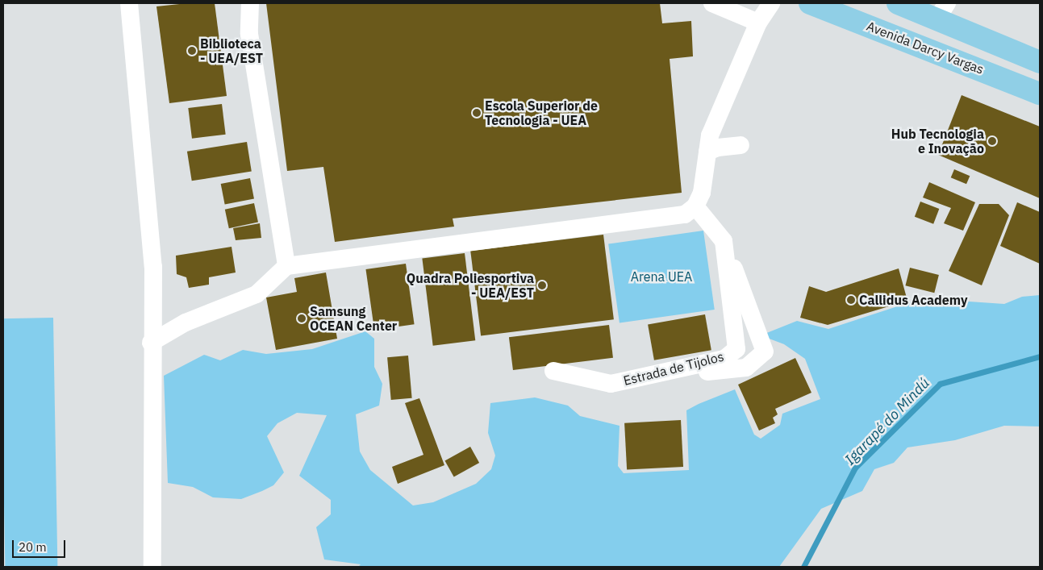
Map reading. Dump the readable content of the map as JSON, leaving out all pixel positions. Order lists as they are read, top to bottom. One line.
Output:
{"streets":{"main road":["Avenida Darcy Vargas"],"street":["Estrada de Tijolos"]},"water":["Igarapé do Mindú"],"parks":["Arena UEA"],"places":["Biblioteca - UEA/EST","Escola Superior de Tecnologia - UEA","Hub Tecnologia e Inovação","Quadra Poliesportiva - UEA/EST","Callidus Academy","Samsung OCEAN Center"],"scale_bar":"20 m"}
